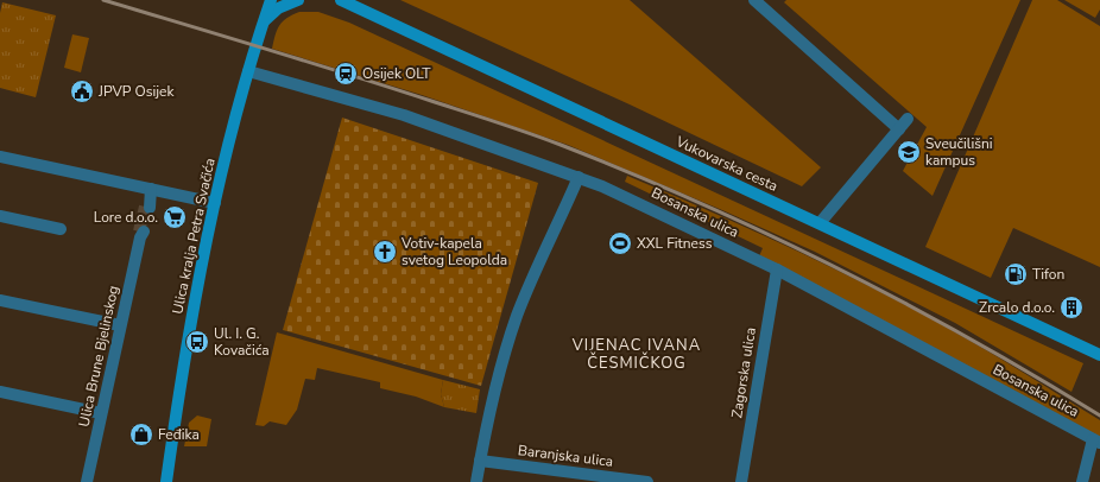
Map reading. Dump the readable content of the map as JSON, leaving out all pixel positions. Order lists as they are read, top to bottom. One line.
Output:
{"streets":{"main road":["Vukovarska cesta","Ulica kralja Petra Svačića"],"street":["Bosanska ulica","Ulica Brune Bjelinskog","Zagorska ulica","Baranjska ulica"]},"crossings":[["Bosanska ulica","Ulica kralja Petra Svačića"],["Bosanska ulica","Zagorska ulica"]],"districts":["VIJENAC IVANA ČESMIČKOG"],"places":{"station":["Osijek OLT"],"public building":["JPVP Osijek"],"school or university":["Sveučilišni kampus"],"supermarket":["Lore d.o.o."],"sports":["XXL Fitness"],"church":["Votiv-kapela svetog Leopolda"],"fuel station":["Tifon"],"building":["Zrcalo d.o.o."],"bus stop":["Ul. I. G. Kovačića"],"shop":["Feđika"]}}
